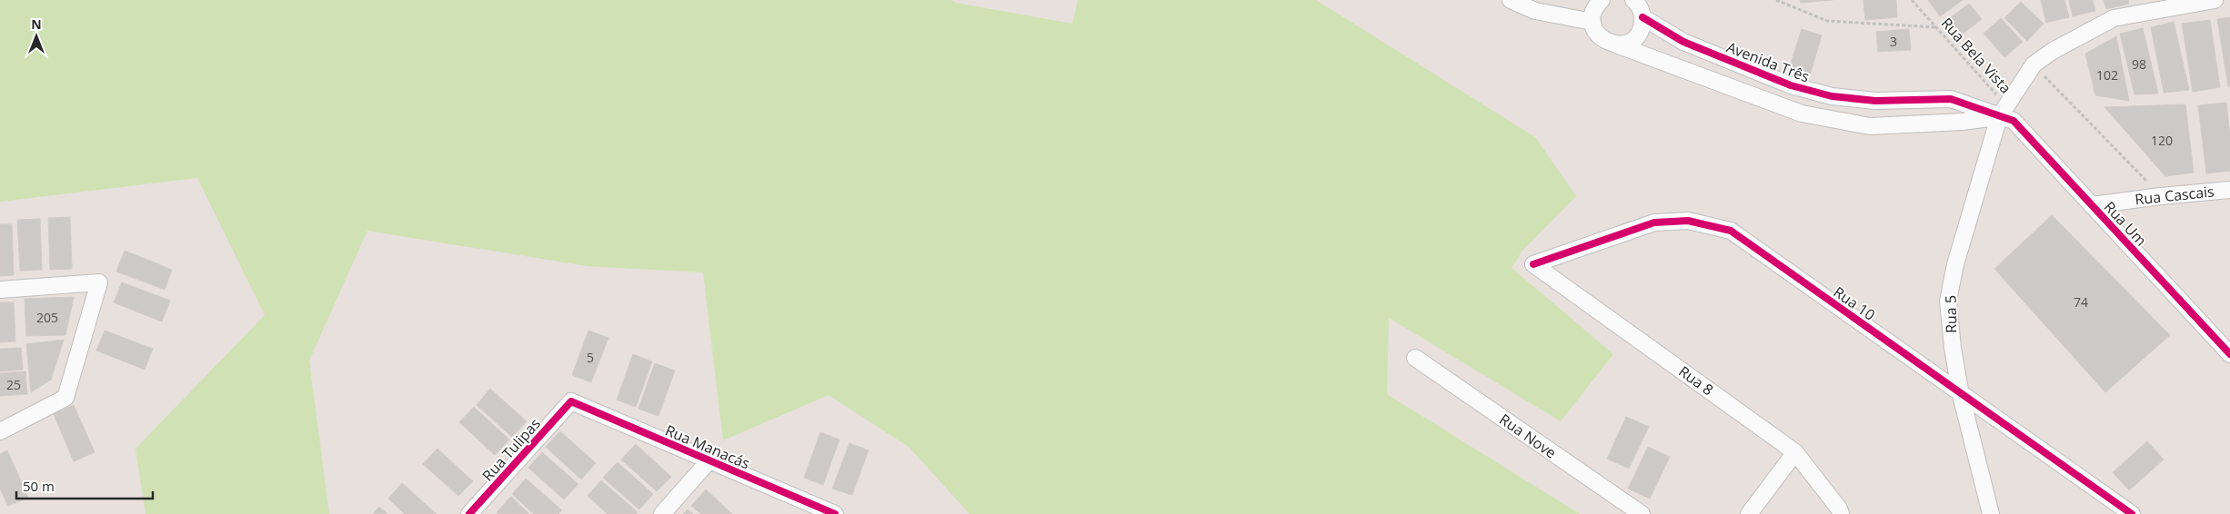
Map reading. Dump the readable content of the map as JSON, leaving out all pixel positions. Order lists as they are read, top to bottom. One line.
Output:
{"streets":{"street":["Avenida Três","Rua Cascais","Rua Um","Rua 10","Rua 5","Rua 8","Rua Nove","Rua Manacás","Rua Tulipas"],"path":["Rua Bela Vista"]},"crossings":[["Rua Bela Vista","Avenida Três"],["Rua Bela Vista","Rua Um"],["Rua Bela Vista","Rua 5"],["Avenida Três","Rua Um"],["Avenida Três","Rua 5"],["Rua Cascais","Rua Um"],["Rua Um","Rua 5"],["Rua 10","Rua 5"],["Rua 10","Rua 8"],["Rua Manacás","Rua Tulipas"]],"house_numbers":["3","98","102","120","74","205","5","25"],"scale_bar":"50 m","north":"top"}
